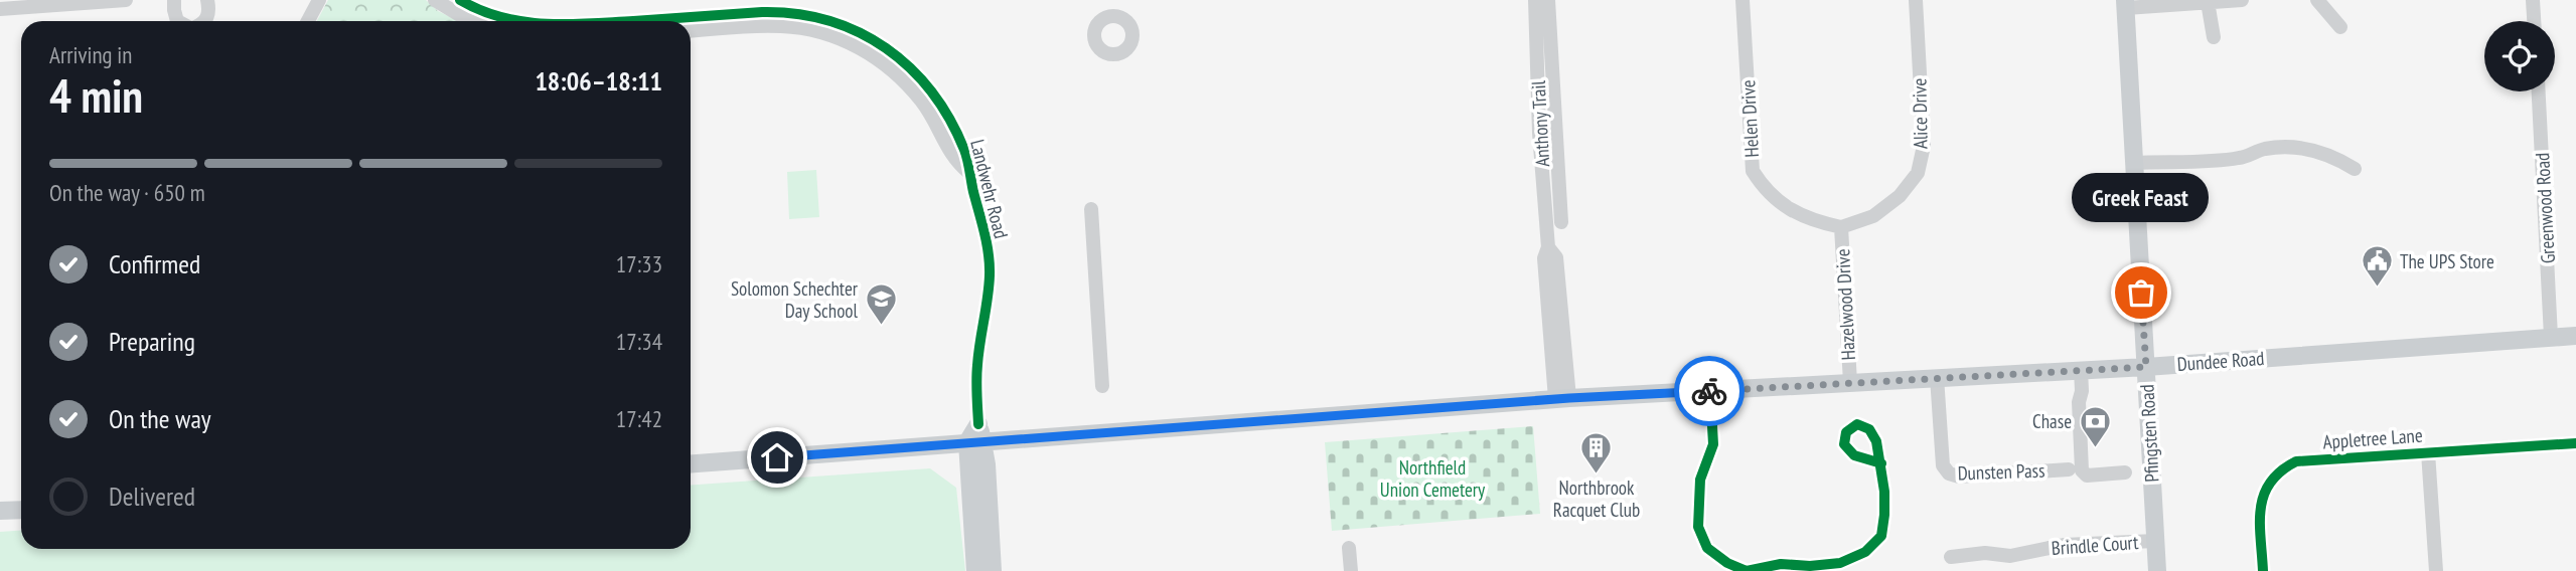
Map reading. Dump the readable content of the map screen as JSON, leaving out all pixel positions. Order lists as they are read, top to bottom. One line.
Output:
{"streets":{"main road":["Landwehr Road","Dundee Road","Pfingsten Road"],"street":["Alice Drive","Helen Drive","Anthony Trail","Greenwood Road","Hazelwood Drive","Appletree Lane","Dunsten Pass","Brindle Court"]},"crossings":[["Alice Drive","Helen Drive"],["Alice Drive","Hazelwood Drive"],["Helen Drive","Hazelwood Drive"],["Anthony Trail","Dundee Road"],["Landwehr Road","Dundee Road"],["Greenwood Road","Dundee Road"],["Hazelwood Drive","Dundee Road"],["Dundee Road","Pfingsten Road"],["Dundee Road","Dunsten Pass"],["Pfingsten Road","Brindle Court"]],"parks":["Northfield Union Cemetery"],"places":{"public building":["The UPS Store"],"other":["Greek Feast"],"school or university":["Solomon Schechter Day School"],"bank":["Chase"],"building":["Northbrook Racquet Club"]},"page":{"heading":["4 min","Arriving in","18:06–18:11"],"bar":"On the way · 650 m","bubble":"Greek Feast","list":[["Confirmed","17:33"],["Preparing","17:34"],["On the way","17:42"],"Delivered"]}}
